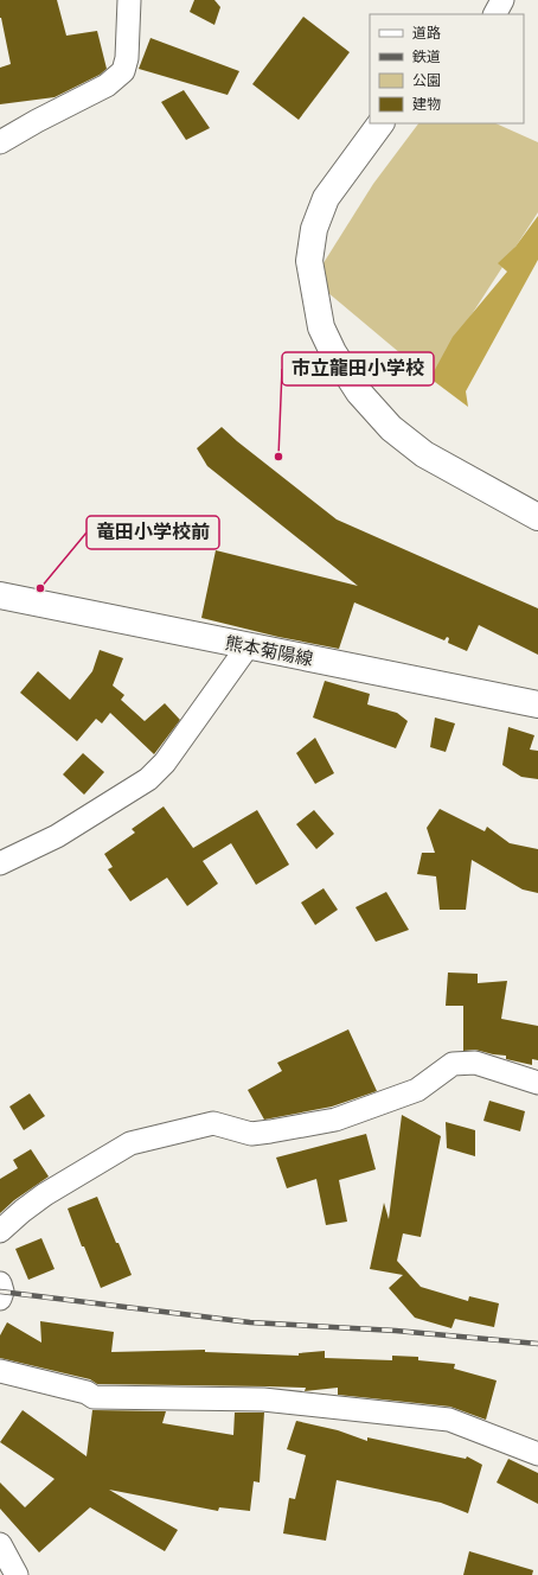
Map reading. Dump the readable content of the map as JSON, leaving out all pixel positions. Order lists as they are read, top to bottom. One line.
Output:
{"streets":{"main road":["熊本菊陽線"]},"places":["市立龍田小学校","竜田小学校前"],"legend":["道路","鉄道","公園","建物"]}
